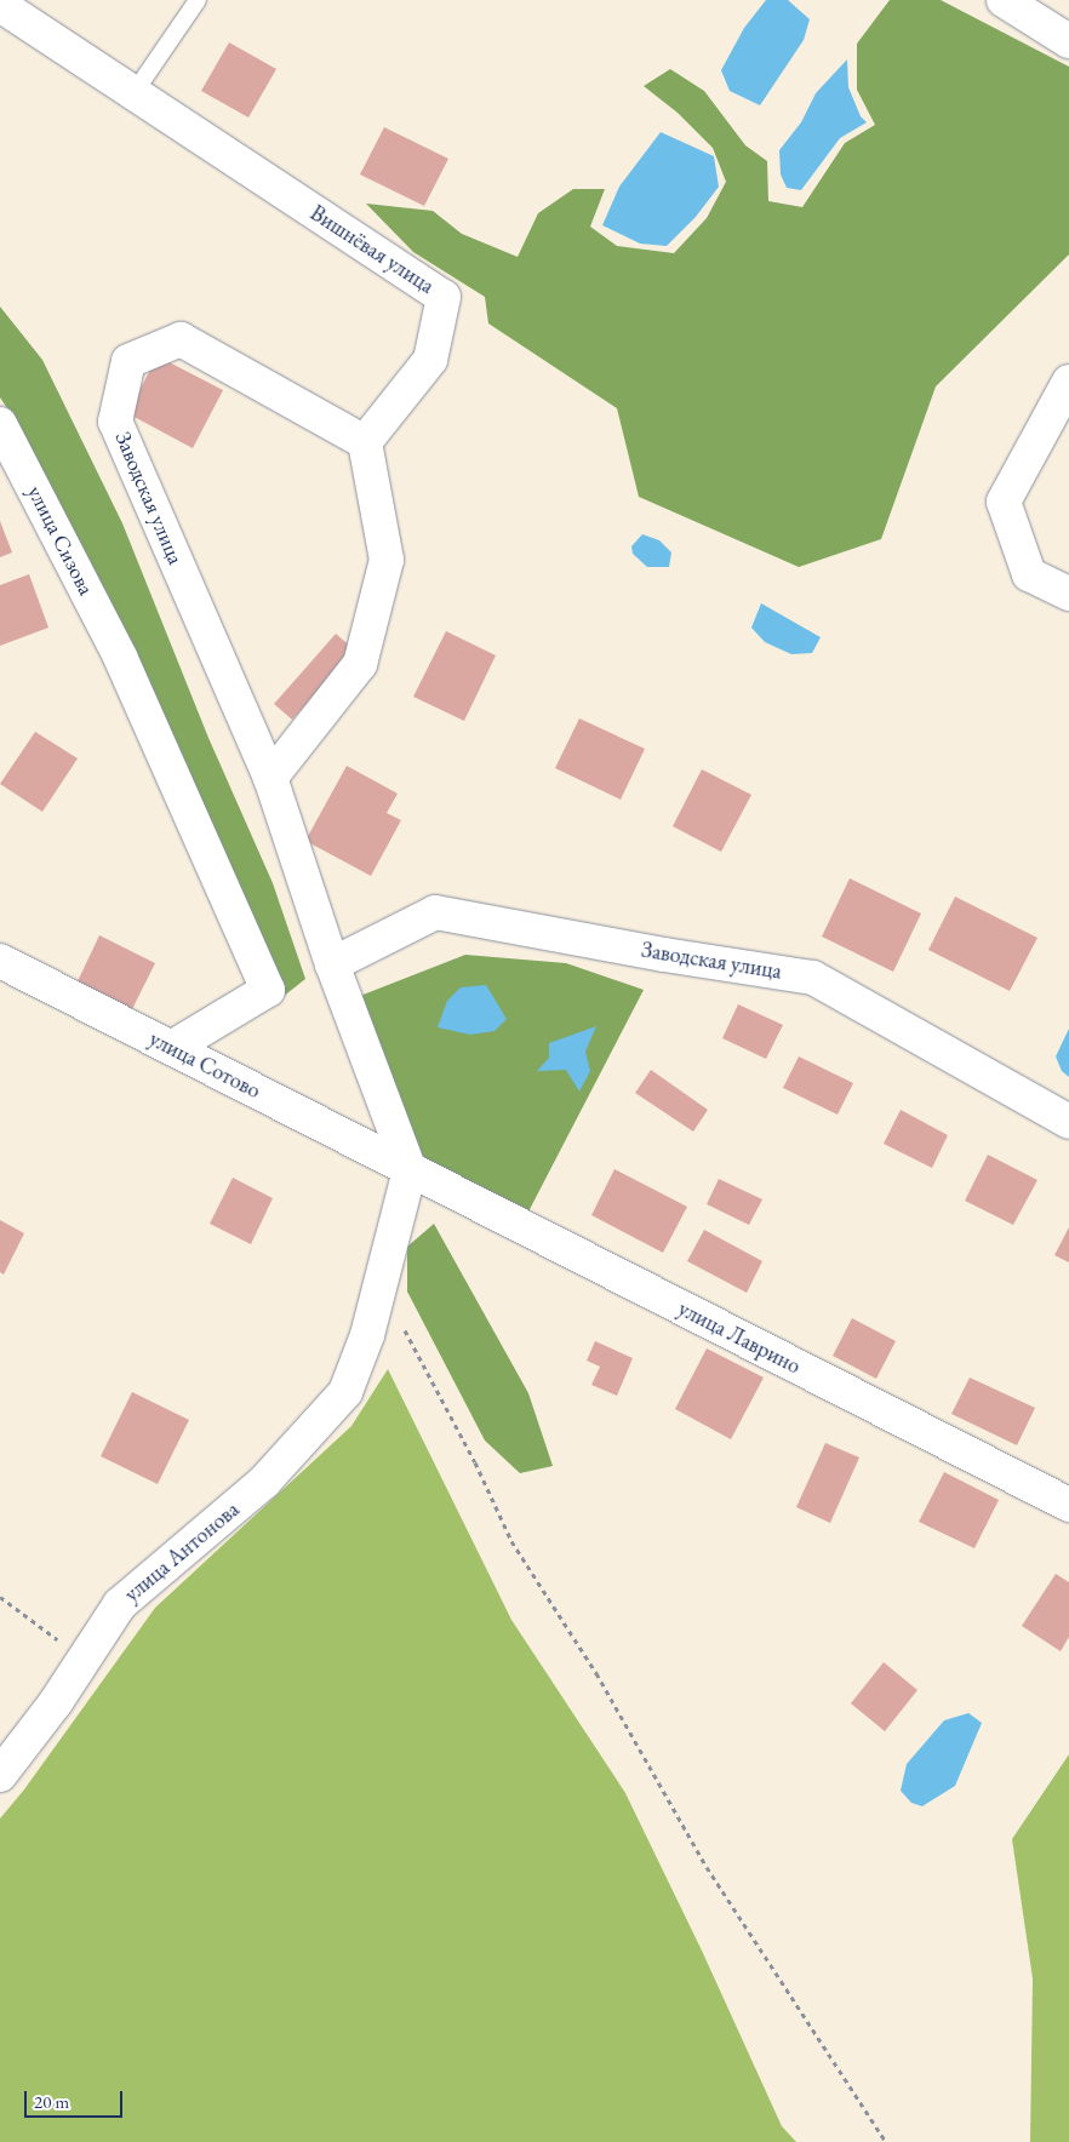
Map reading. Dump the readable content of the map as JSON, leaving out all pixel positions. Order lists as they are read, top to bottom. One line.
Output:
{"streets":{"street":["Вишнёвая улица","Заводская улица","улица Сизова","улица Сотово","улица Лаврино","улица Антонова"]},"crossings":[["Вишнёвая улица","Заводская улица"],["улица Сизова","улица Сотово"],["улица Сотово","улица Лаврино"],["улица Сотово","улица Антонова"],["улица Лаврино","улица Антонова"]],"scale_bar":"20 m"}
